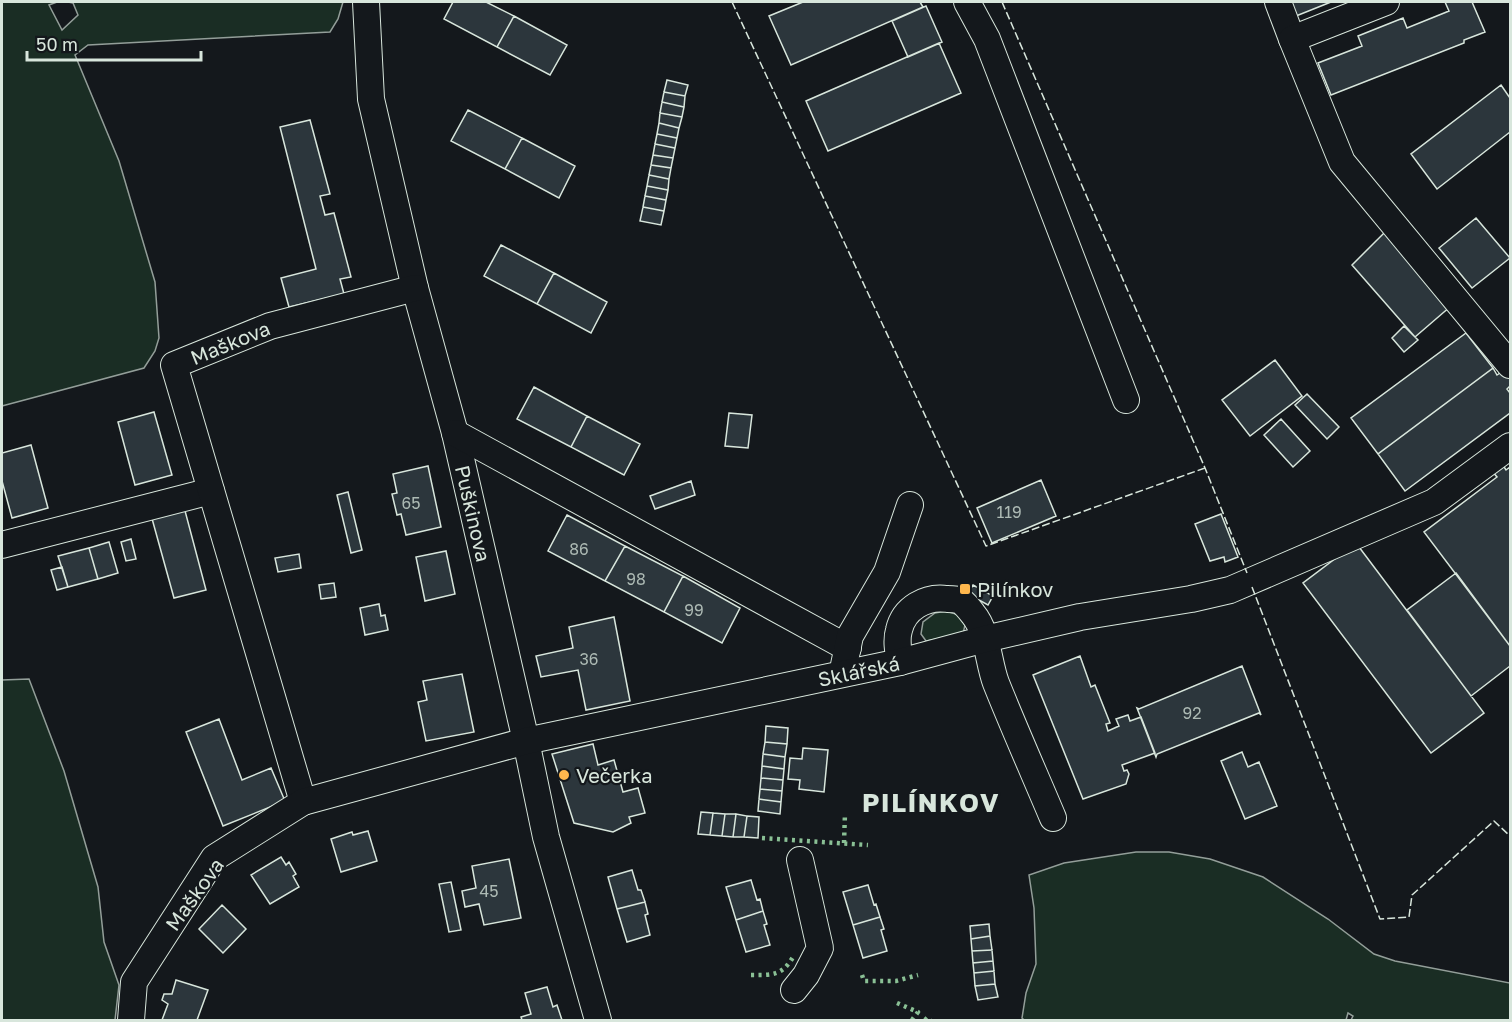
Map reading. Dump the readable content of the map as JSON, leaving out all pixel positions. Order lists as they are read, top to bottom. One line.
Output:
{"streets":{"street":["Maškova","Puškinova","Sklářská"]},"crossings":[["Maškova","Puškinova"],["Maškova","Sklářská"],["Puškinova","Sklářská"]],"districts":["PILÍNKOV"],"places":{"transit":["Pilínkov"],"other":["Večerka"]},"house_numbers":["65","119","86","98","99","36","92","45"],"scale_bar":"50 m"}
